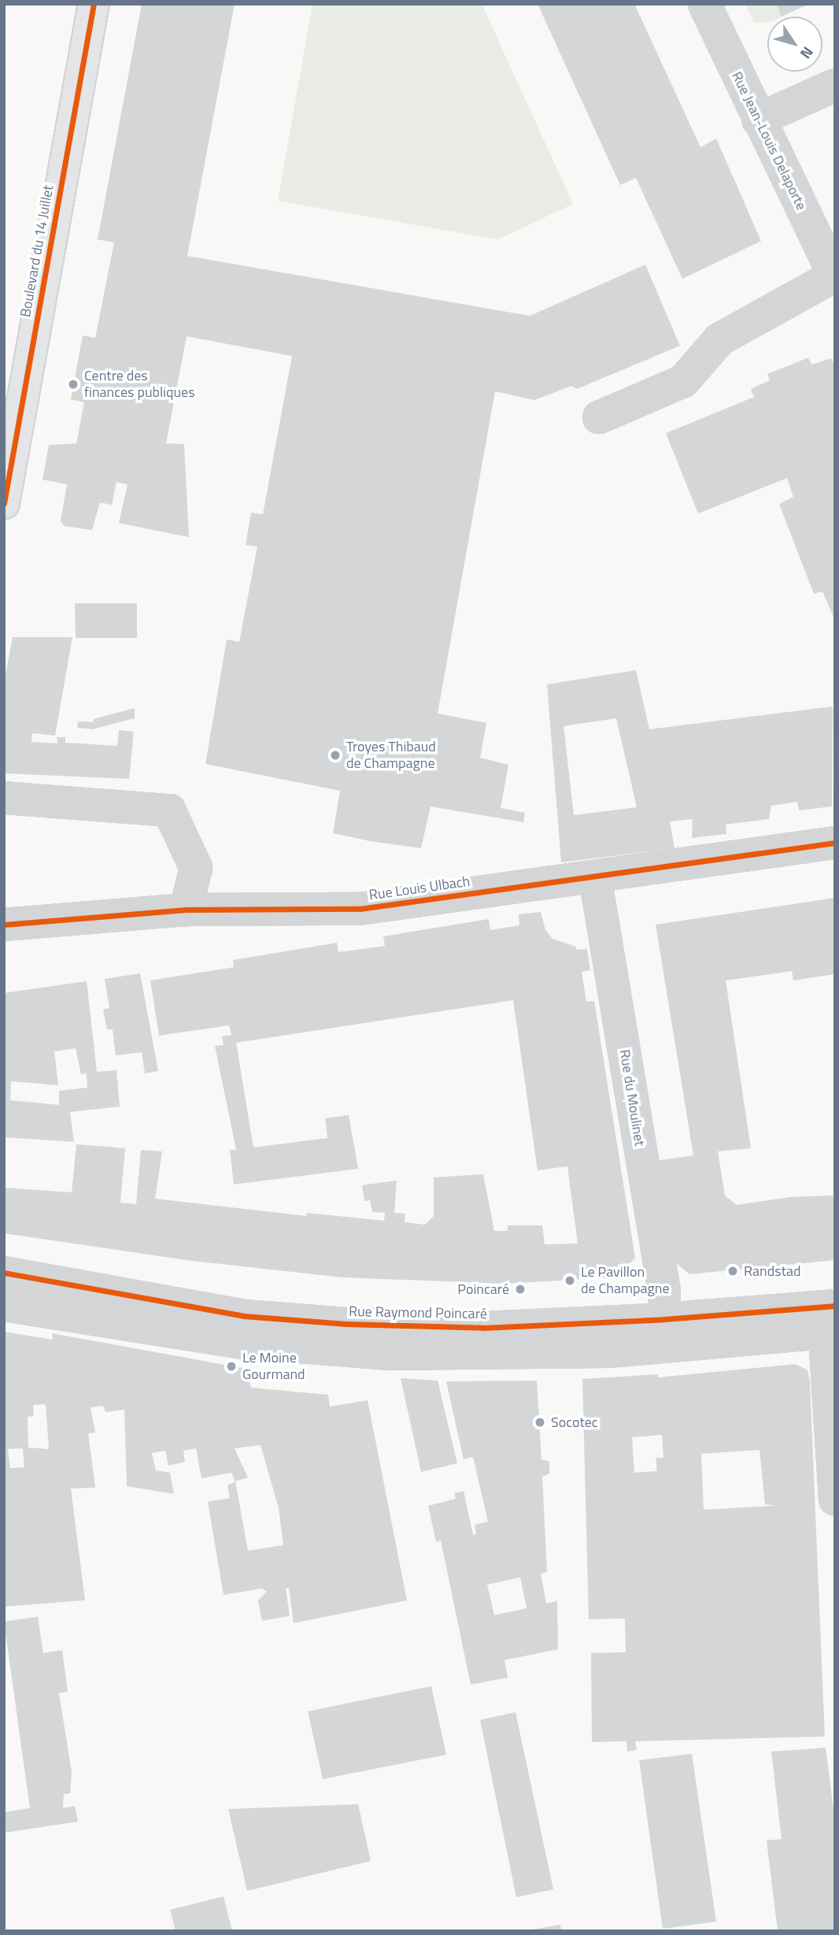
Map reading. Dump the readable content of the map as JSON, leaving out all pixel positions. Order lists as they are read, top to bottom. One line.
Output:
{"streets":{"main road":["Boulevard du 14 Juillet"],"street":["Rue Jean-Louis Delaporte","Rue Louis Ulbach","Rue du Moulinet","Rue Raymond Poincaré"]},"crossings":[["Rue Louis Ulbach","Rue du Moulinet"],["Rue du Moulinet","Rue Raymond Poincaré"]],"places":["Centre des finances publiques","Troyes Thibaud de Champagne","Randstad","Le Pavillon de Champagne","Poincaré","Le Moine Gourmand","Socotec"],"north":"bottom right"}
